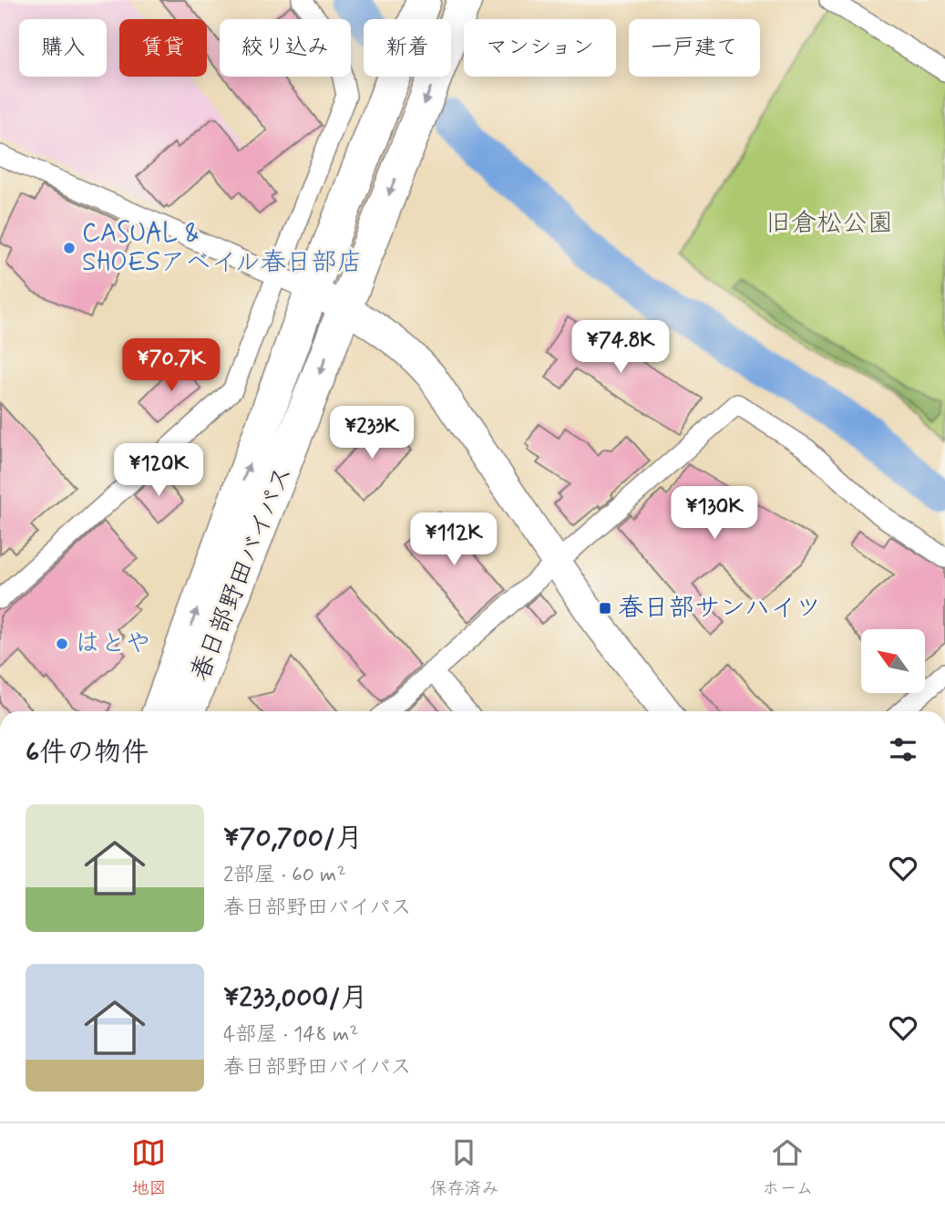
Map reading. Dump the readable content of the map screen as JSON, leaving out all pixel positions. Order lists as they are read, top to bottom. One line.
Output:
{"streets":{"highway":["春日部野田バイパス"]},"parks":["旧倉松公園"],"places":{"other":["CASUAL & SHOESアベイル春日部店","はとや"],"transit":["春日部サンハイツ"]},"north":"top left","page":{"chip":["購入","賃貸","絞り込み","新着","マンション","一戸建て"],"price":["¥74.8K","¥70.7K","¥233K","¥120K","¥130K","¥112K"],"heading":"6件の物件","list":[{"name":"¥70,700/月","note":"2部屋 · 60 m² · 春日部野田バイパス"},{"name":"¥233,000/月","note":"4部屋 · 148 m² · 春日部野田バイパス"}],"tabs":["地図","保存済み","ホーム"]}}
